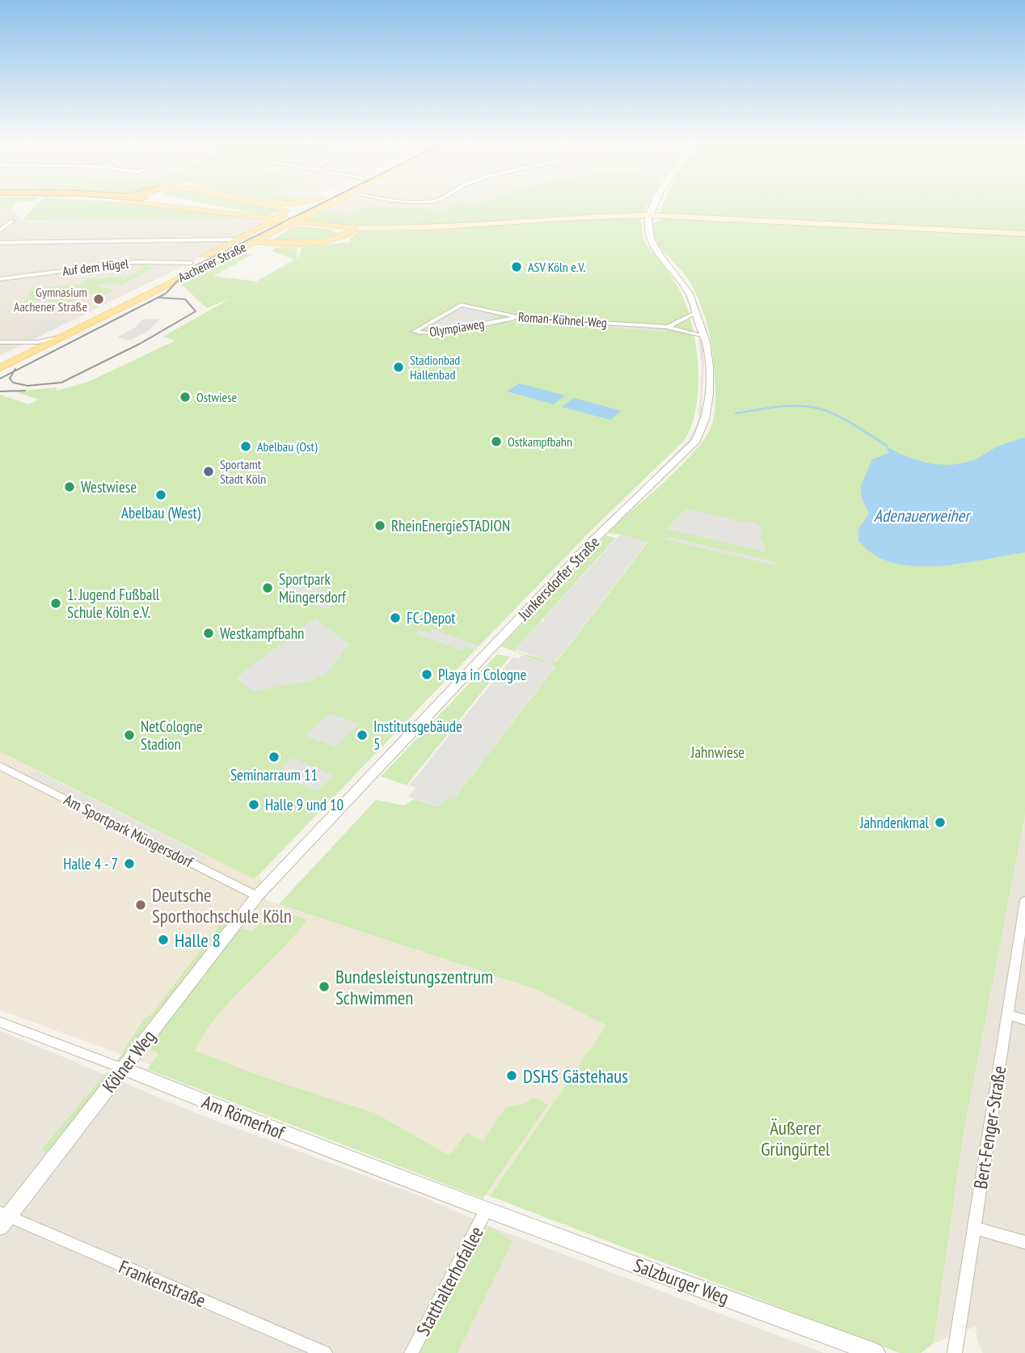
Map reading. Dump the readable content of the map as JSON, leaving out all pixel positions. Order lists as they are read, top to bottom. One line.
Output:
{"streets":{"main road":["Aachener Straße"],"street":["Auf dem Hügel","Roman-Kühnel-Weg","Olympiaweg","Junkersdorfer Straße","Am Sportpark Müngersdorf","Kölner Weg","Am Römerhof","Bert-Fenger-Straße","Statthalterhofallee","Salzburger Weg","Frankenstraße"]},"crossings":[["Aachener Straße","Auf dem Hügel"],["Roman-Kühnel-Weg","Olympiaweg"],["Roman-Kühnel-Weg","Junkersdorfer Straße"],["Junkersdorfer Straße","Am Sportpark Müngersdorf"],["Junkersdorfer Straße","Kölner Weg"],["Am Sportpark Müngersdorf","Kölner Weg"],["Kölner Weg","Am Römerhof"],["Kölner Weg","Frankenstraße"],["Am Römerhof","Statthalterhofallee"],["Am Römerhof","Salzburger Weg"],["Statthalterhofallee","Salzburger Weg"]],"water":["Adenauerweiher"],"parks":["Jahnwiese","Äußerer Grüngürtel"],"places":["ASV Köln e.V.","Gymnasium Aachener Straße","Stadionbad Hallenbad","Ostwiese","Ostkampfbahn","Abelbau (Ost)","Sportamt Stadt Köln","Westwiese","Abelbau (West)","RheinEnergieSTADION","Sportpark Müngersdorf","1. Jugend Fußball Schule Köln e.V.","FC-Depot","Westkampfbahn","Playa in Cologne","NetCologne Stadion","Institutsgebäude 5","Seminarraum 11","Halle 9 und 10","Jahndenkmal","Halle 4 - 7","Deutsche Sporthochschule Köln","Halle 8","Bundesleistungszentrum Schwimmen","DSHS Gästehaus"]}
